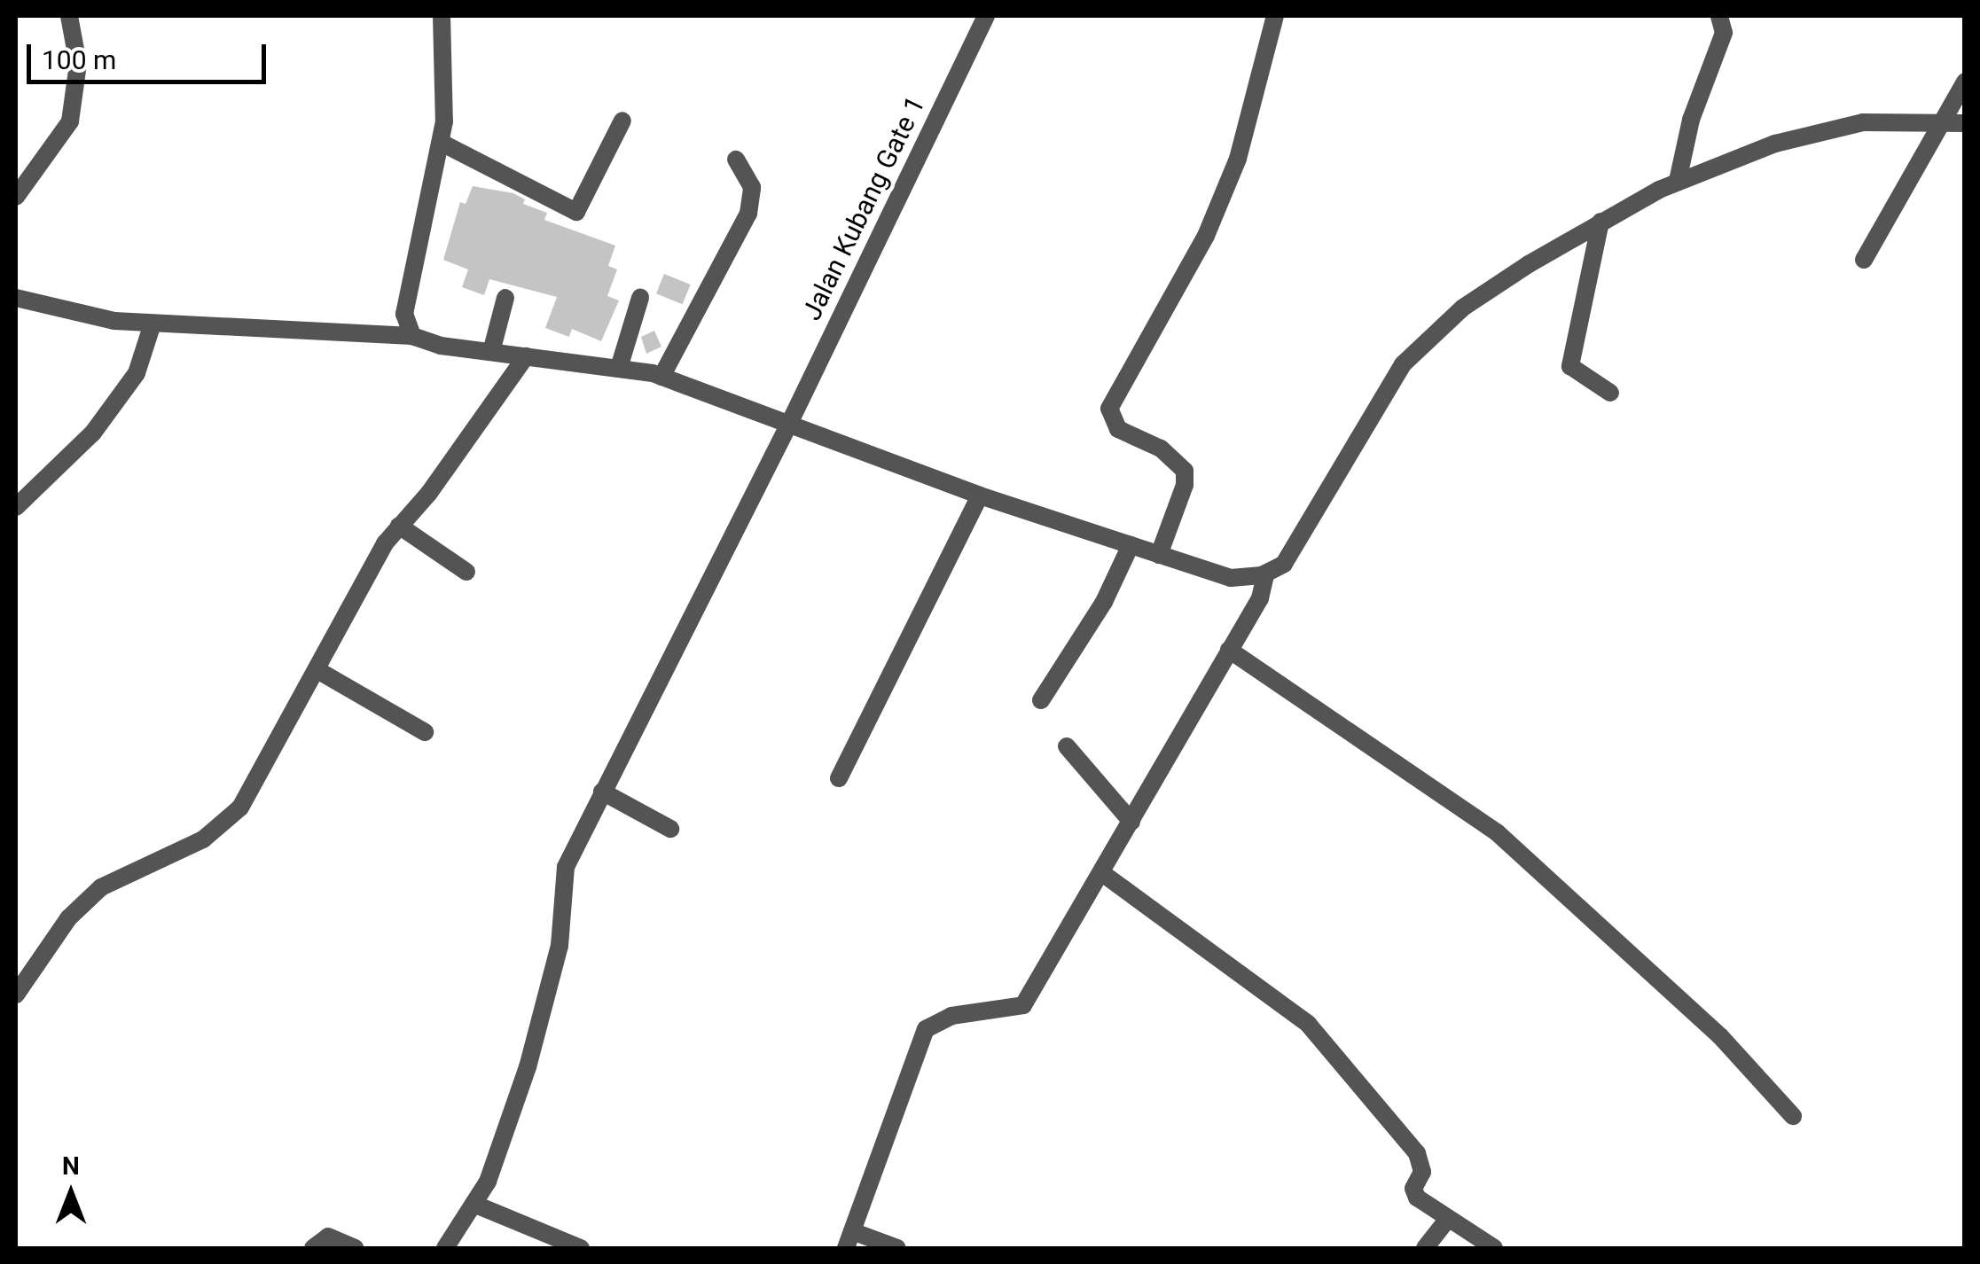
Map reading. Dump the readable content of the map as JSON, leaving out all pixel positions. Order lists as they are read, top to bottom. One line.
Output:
{"streets":{"street":["Jalan Kubang Gate 1"]},"scale_bar":"100 m","north":"top"}
